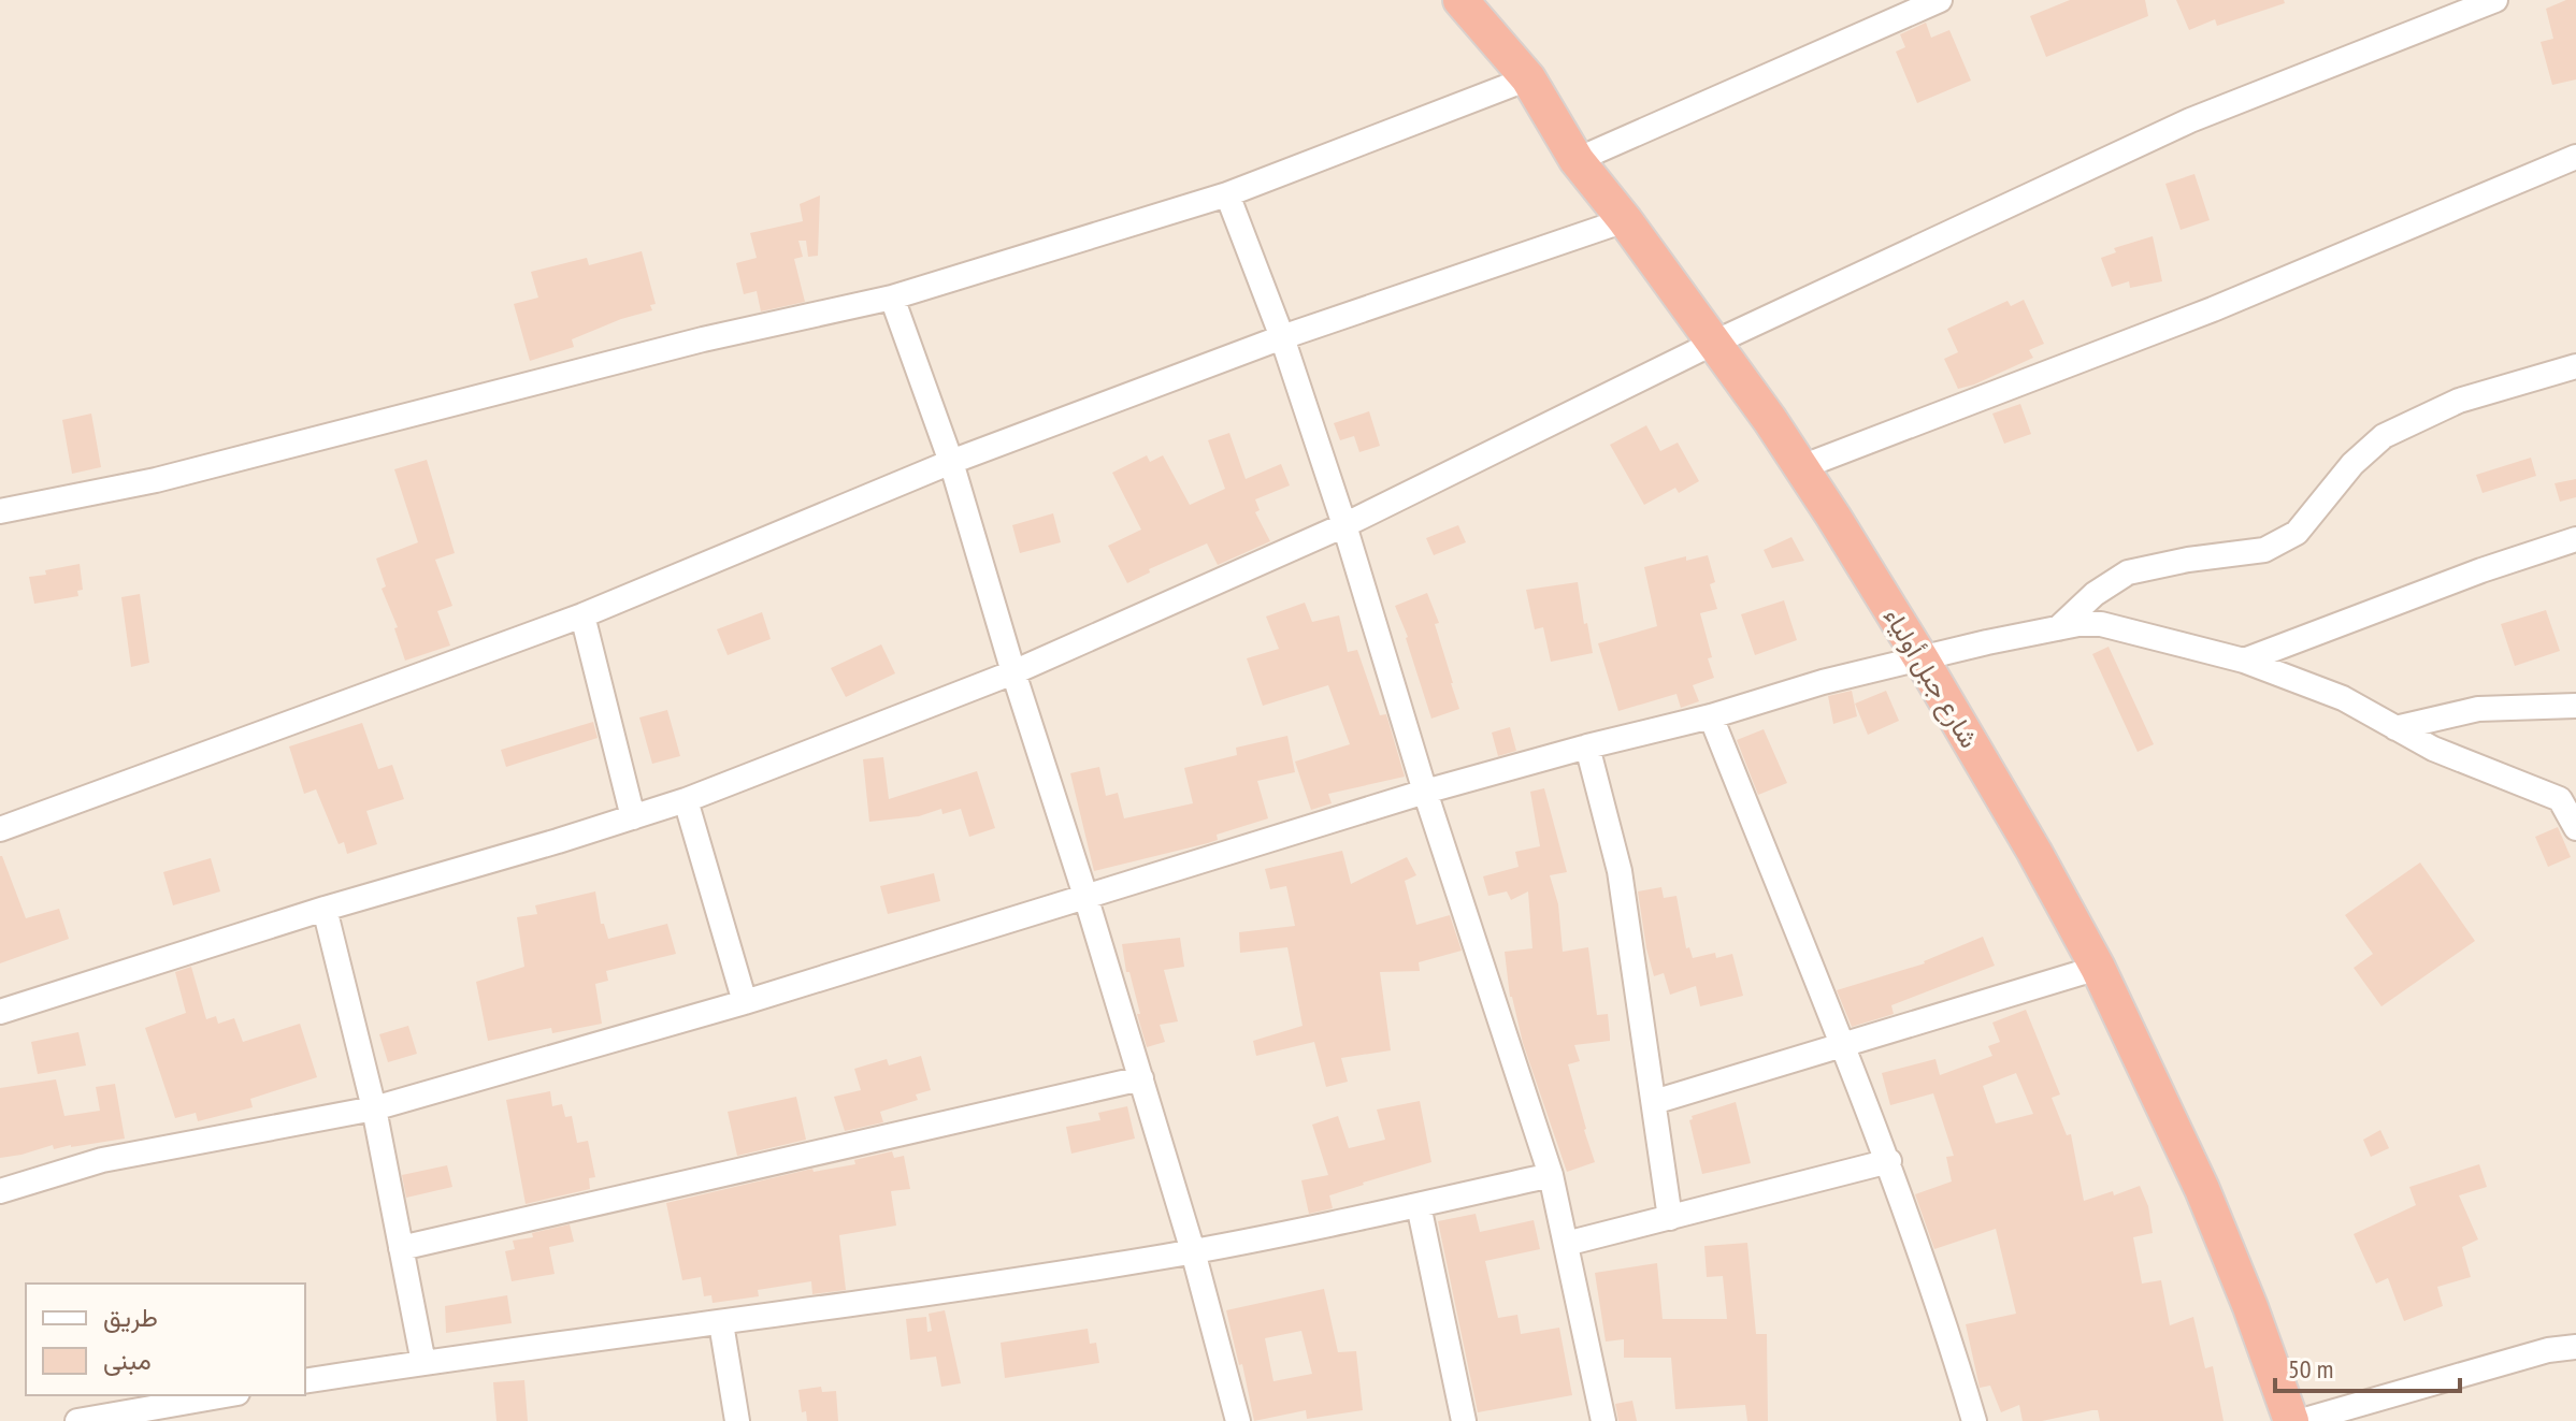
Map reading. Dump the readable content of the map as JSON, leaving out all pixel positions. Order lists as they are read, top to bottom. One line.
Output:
{"streets":{"highway":["شارع جبل أولياء"]},"legend":["طريق","مبنى"],"scale_bar":"50 m"}
